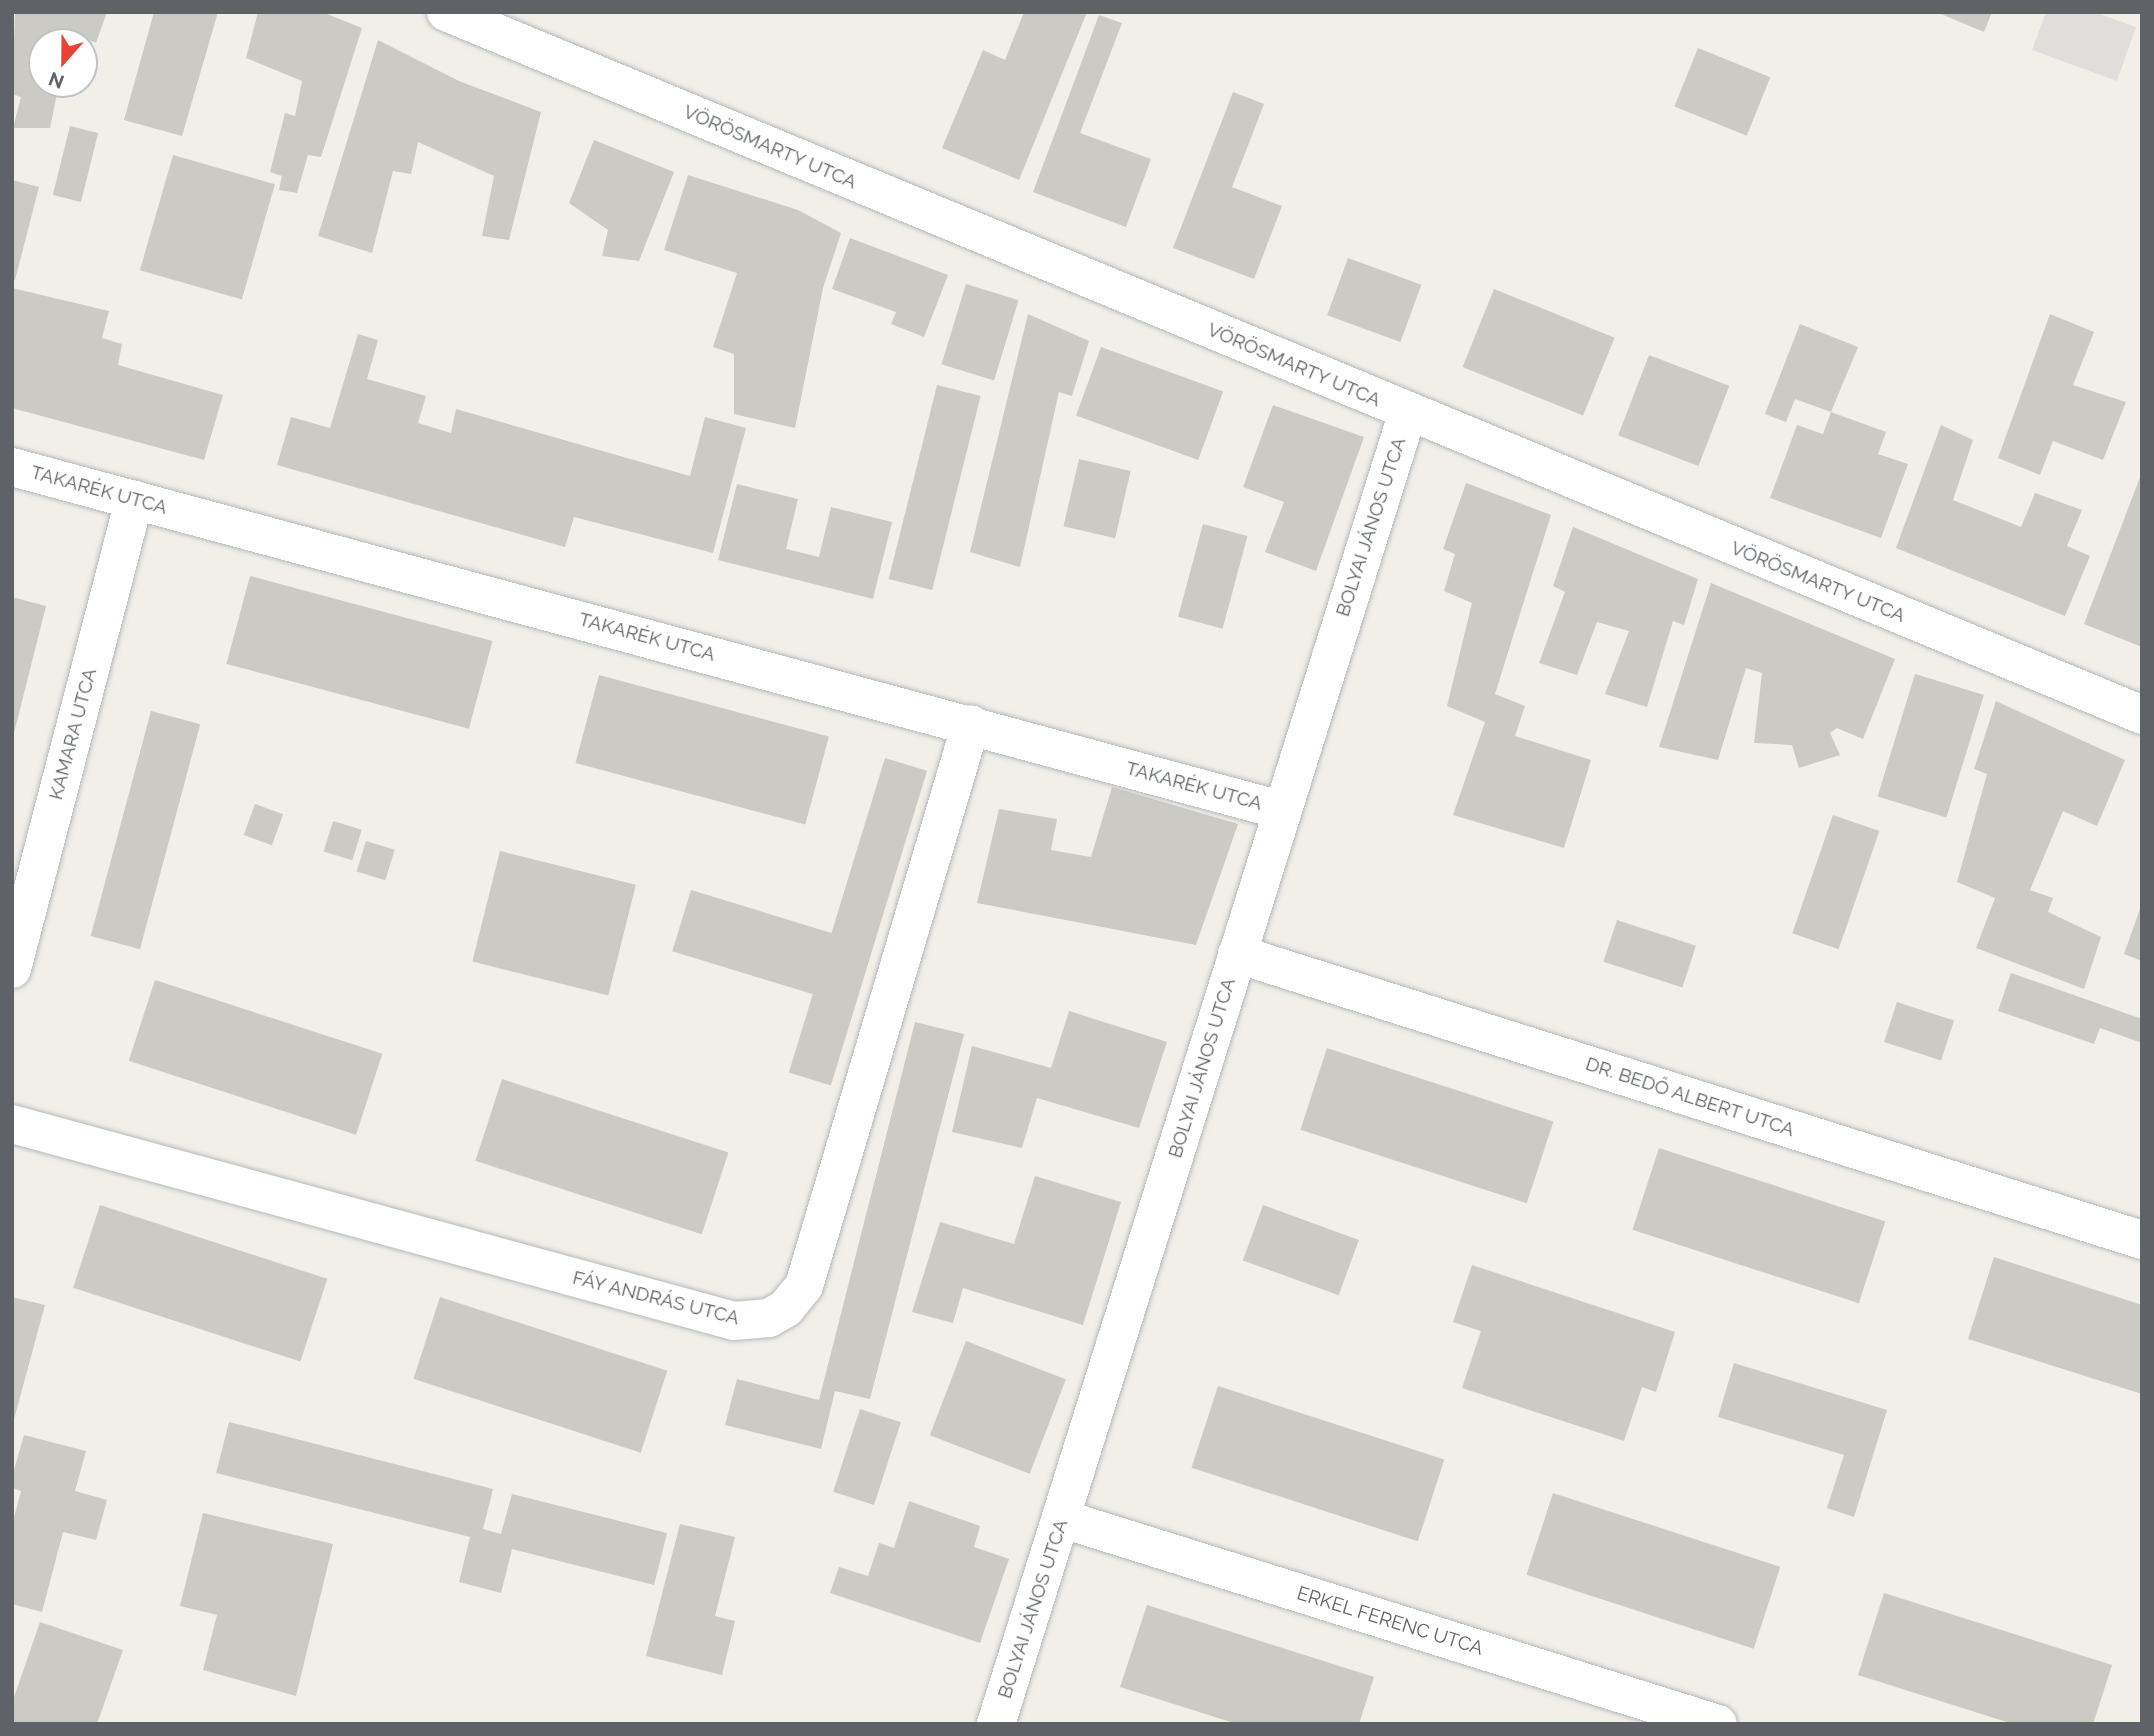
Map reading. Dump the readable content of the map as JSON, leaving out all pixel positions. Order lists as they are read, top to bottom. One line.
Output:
{"streets":{"street":["VÖRÖSMARTY UTCA","TAKARÉK UTCA","BOLYAI JÁNOS UTCA","KAMARA UTCA","DR. BEDŐ ALBERT UTCA","FÁY ANDRÁS UTCA","ERKEL FERENC UTCA"]},"crossings":[["VÖRÖSMARTY UTCA","BOLYAI JÁNOS UTCA"],["TAKARÉK UTCA","BOLYAI JÁNOS UTCA"],["TAKARÉK UTCA","KAMARA UTCA"],["TAKARÉK UTCA","FÁY ANDRÁS UTCA"],["BOLYAI JÁNOS UTCA","DR. BEDŐ ALBERT UTCA"],["BOLYAI JÁNOS UTCA","ERKEL FERENC UTCA"]],"north":"bottom"}
